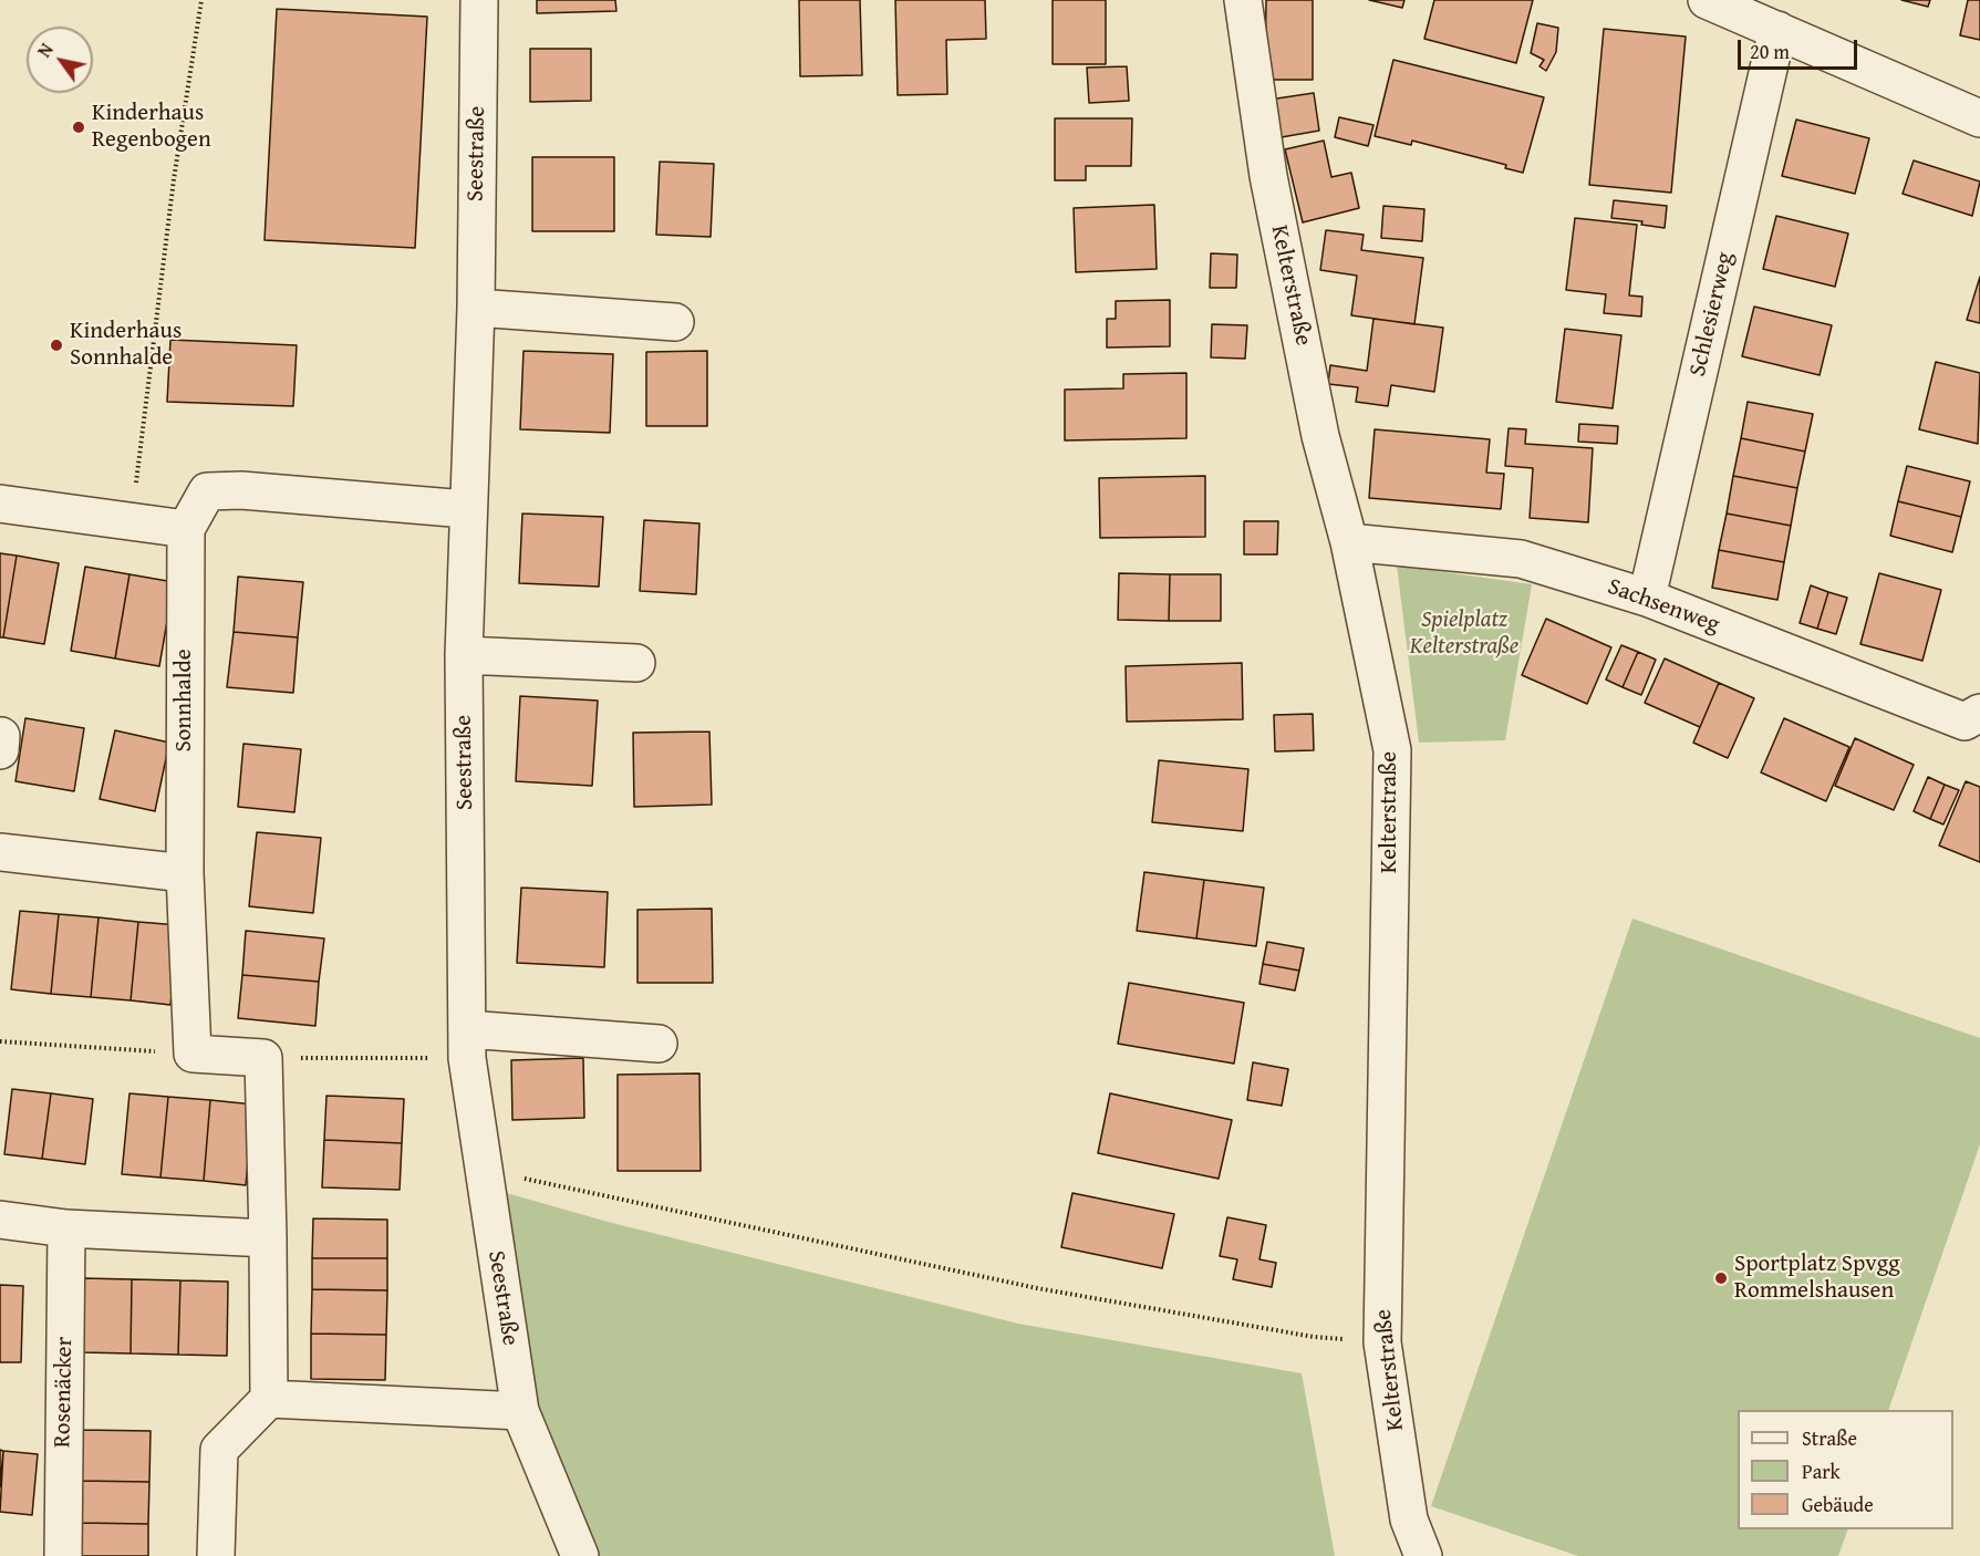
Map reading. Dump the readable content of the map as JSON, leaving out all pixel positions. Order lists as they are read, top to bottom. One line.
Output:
{"streets":{"street":["Seestraße","Kelterstraße","Schlesierweg","Sachsenweg","Sonnhalde","Rosenäcker"]},"crossings":[["Kelterstraße","Sachsenweg"],["Schlesierweg","Sachsenweg"]],"parks":["Spielplatz Kelterstraße"],"places":["Kinderhaus Regenbogen","Kinderhaus Sonnhalde","Sportplatz Spvgg Rommelshausen"],"legend":["Straße","Park","Gebäude"],"scale_bar":"20 m","north":"top left"}
